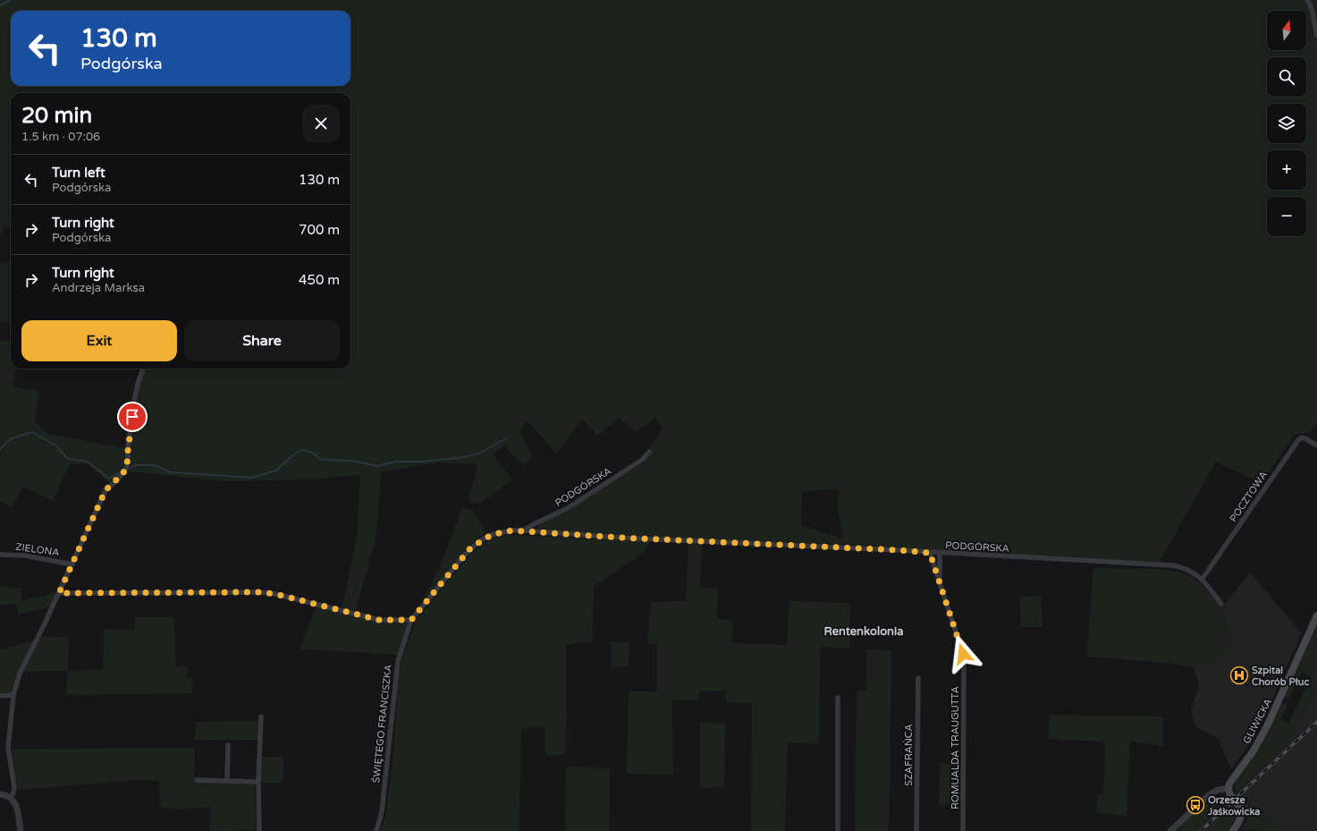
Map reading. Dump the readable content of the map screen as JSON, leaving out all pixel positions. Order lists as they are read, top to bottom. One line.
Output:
{"streets":{"main road":["GLIWICKA"],"street":["PODGÓRSKA","POCZTOWA","ZIELONA","ŚWIĘTEGO FRANCISZKA","ROMUALDA TRAUGUTTA","SZAFRAŃCA"]},"crossings":[["PODGÓRSKA","POCZTOWA"],["PODGÓRSKA","ŚWIĘTEGO FRANCISZKA"],["PODGÓRSKA","ROMUALDA TRAUGUTTA"]],"districts":["Rentenkolonia"],"places":{"hospital":["Szpital Chorób Płuc"],"bus stop":["Orzesze Jaśkowicka"]},"north":"top","page":{"map_buttons":["+","−"],"turn":["130 m","Podgórska"],"heading":["20 min","1.5 km · 07:06"],"list":[{"name":"Turn left","note":"Podgórska","value":"130 m"},{"name":"Turn right","note":"Podgórska","value":"700 m"},{"name":"Turn right","note":"Andrzeja Marksa","value":"450 m"}],"buttons":["Exit","Share"]}}
